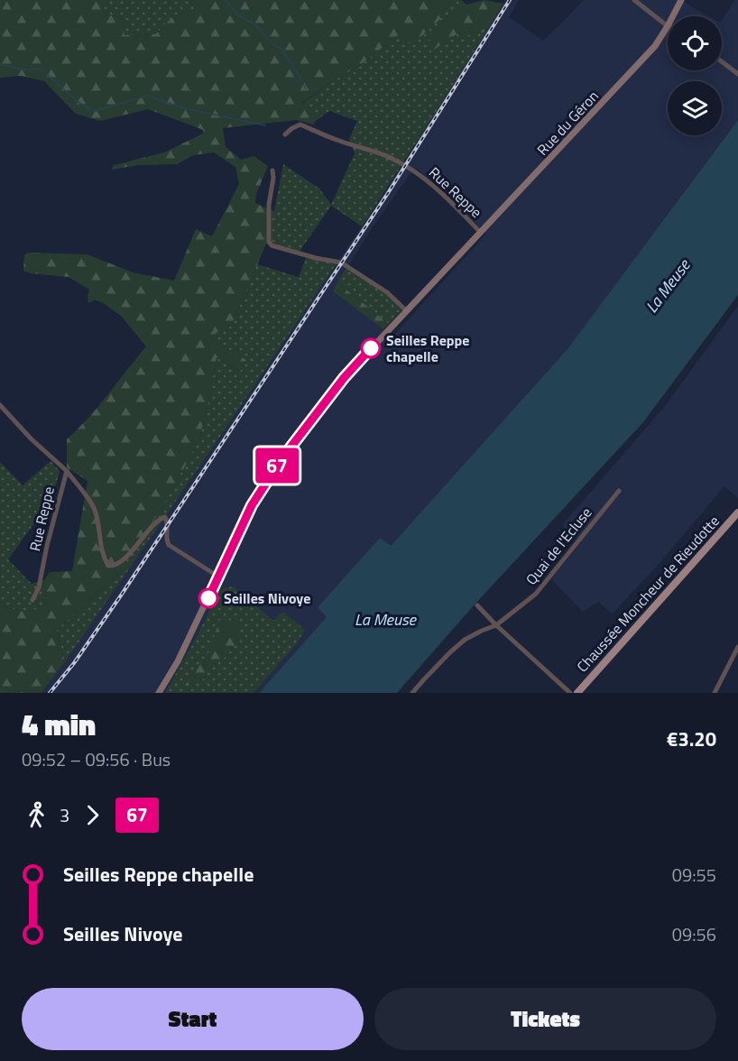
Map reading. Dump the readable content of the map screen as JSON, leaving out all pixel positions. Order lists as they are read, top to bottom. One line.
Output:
{"streets":{"main road":["Rue du Géron","Rue Reppe","Chaussée Moncheur de Rieudotte"],"street":["Quai de l'Ecluse"]},"crossings":[["Rue du Géron","Rue Reppe"]],"water":["La Meuse"],"places":["Seilles Reppe chapelle","Seilles Nivoye"],"lines":["bus line 67"],"page":{"on_map":"67","heading":["4 min","09:52 – 09:56 · Bus","€3.20"],"legs":["3","67"],"list":[{"name":"Seilles Reppe chapelle","value":"09:55"},{"name":"Seilles Nivoye","value":"09:56"}],"buttons":["Start","Tickets"]}}
